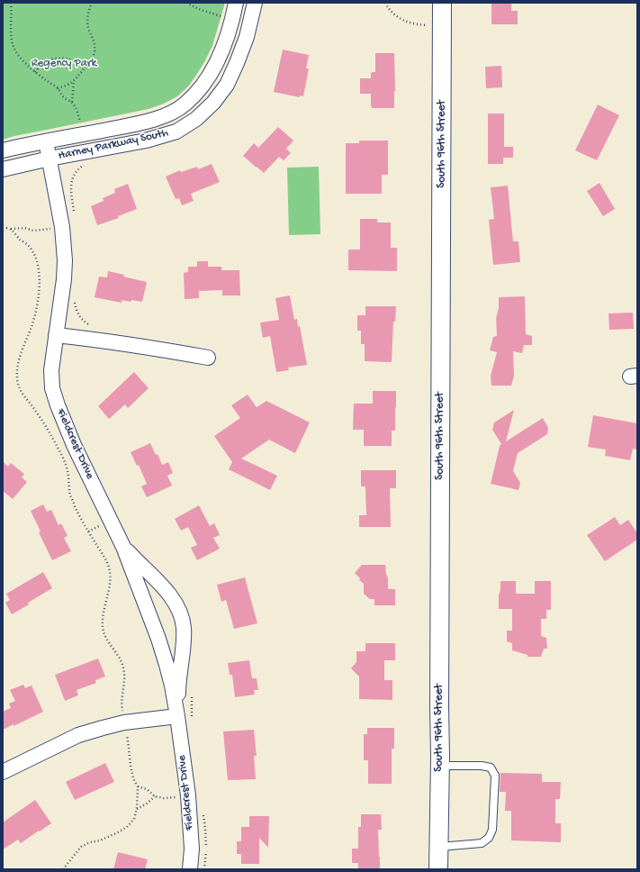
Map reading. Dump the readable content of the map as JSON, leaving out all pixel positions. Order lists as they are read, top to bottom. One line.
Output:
{"streets":{"street":["South 96th Street","Harney Parkway South","Fieldcrest Drive"]},"crossings":[["Harney Parkway South","Fieldcrest Drive"]],"parks":["Regency Park"]}
